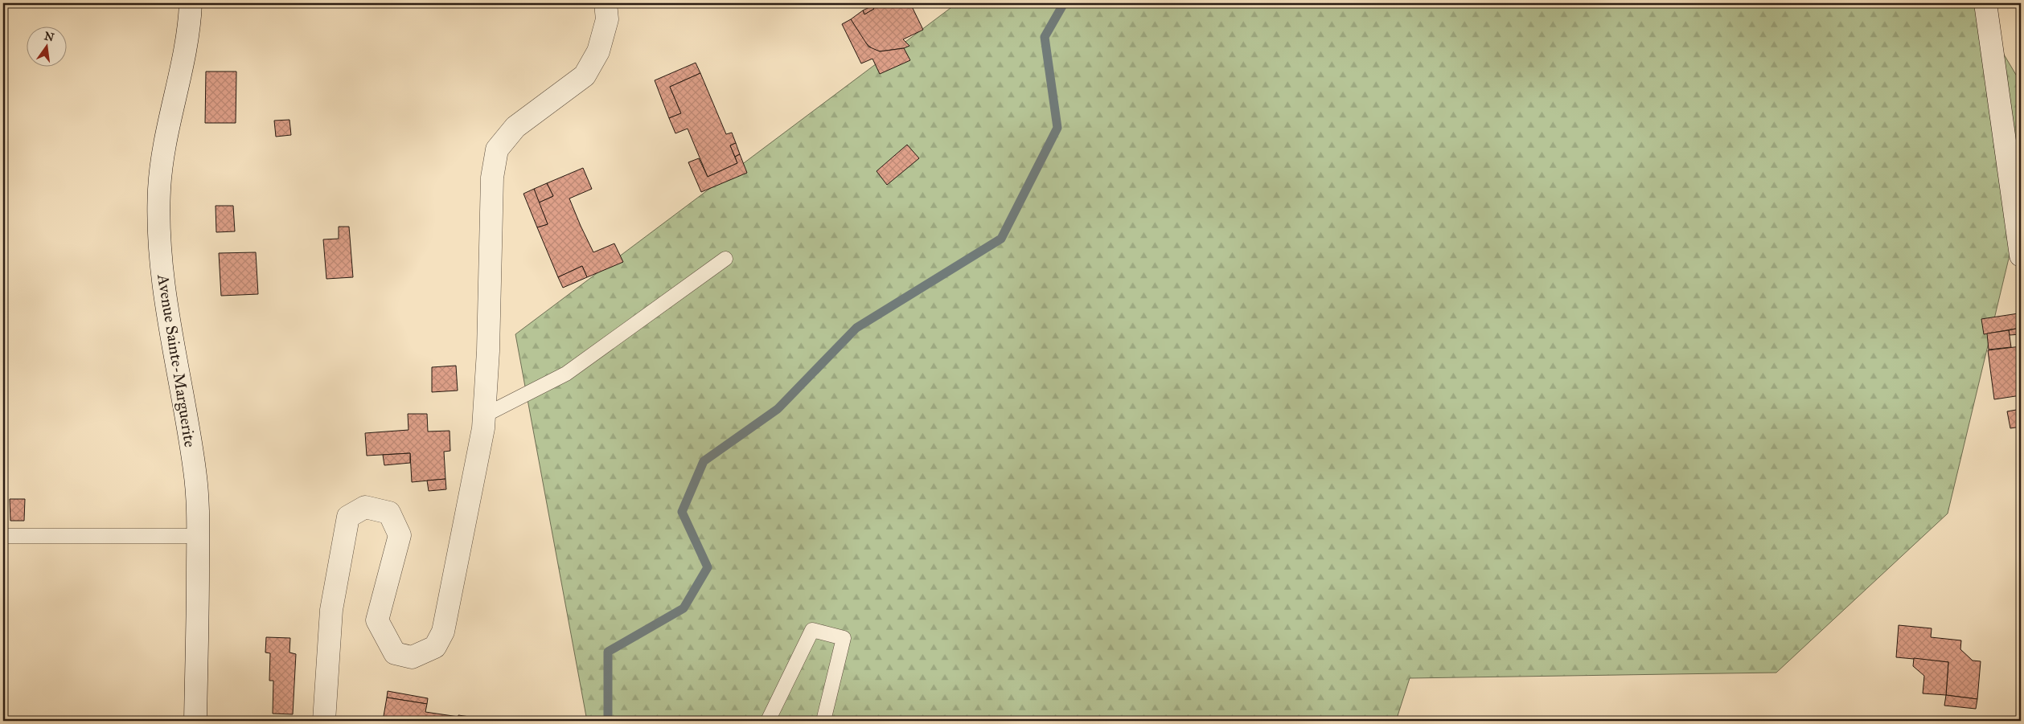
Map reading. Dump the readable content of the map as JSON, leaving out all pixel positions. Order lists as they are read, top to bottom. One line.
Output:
{"streets":{"street":["Avenue Sainte-Marguerite"]},"north":"top"}
